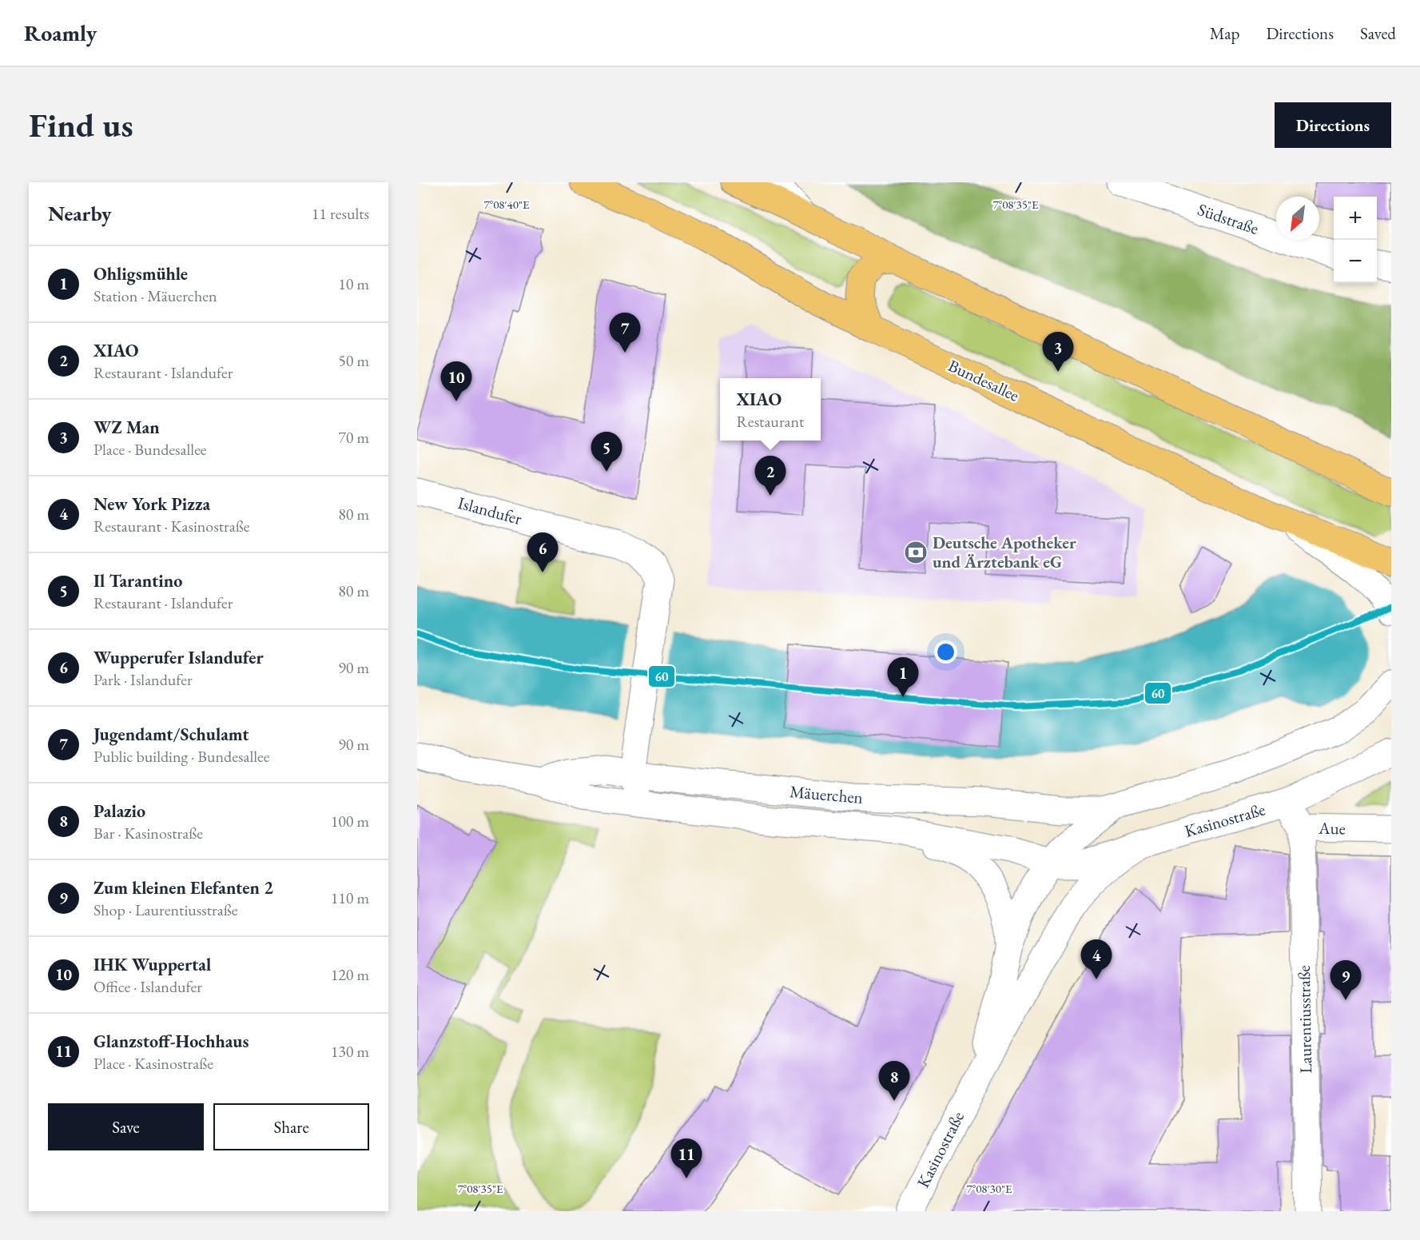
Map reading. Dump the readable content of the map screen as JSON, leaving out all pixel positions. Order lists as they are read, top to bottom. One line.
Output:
{"streets":{"main road":["Bundesallee"],"street":["Südstraße","Islandufer","Mäuerchen","Kasinostraße","Aue","Laurentiusstraße"]},"crossings":[["Islandufer","Mäuerchen"],["Mäuerchen","Kasinostraße"],["Kasinostraße","Aue"],["Aue","Laurentiusstraße"]],"places":{"bank":["Deutsche Apotheker und Ärztebank eG"]},"lines":["transit line 60"],"north":"bottom left","page":{"header":"Roamly","nav":["Map","Directions","Saved"],"buttons":["Directions",["Save","Share"]],"title":"Find us","heading":["Nearby","11 results"],"map_buttons":["+","−"],"list":[{"mark":"1","name":"Ohligsmühle","note":"Station · Mäuerchen","value":"10 m"},{"mark":"2","name":"XIAO","note":"Restaurant · Islandufer","value":"50 m"},{"mark":"3","name":"WZ Man","note":"Place · Bundesallee","value":"70 m"},{"mark":"4","name":"New York Pizza","note":"Restaurant · Kasinostraße","value":"80 m"},{"mark":"5","name":"Il Tarantino","note":"Restaurant · Islandufer","value":"80 m"},{"mark":"6","name":"Wupperufer Islandufer","note":"Park · Islandufer","value":"90 m"},{"mark":"7","name":"Jugendamt/Schulamt","note":"Public building · Bundesallee","value":"90 m"},{"mark":"8","name":"Palazio","note":"Bar · Kasinostraße","value":"100 m"},{"mark":"9","name":"Zum kleinen Elefanten 2","note":"Shop · Laurentiusstraße","value":"110 m"},{"mark":"10","name":"IHK Wuppertal","note":"Office · Islandufer","value":"120 m"},{"mark":"11","name":"Glanzstoff-Hochhaus","note":"Place · Kasinostraße","value":"130 m"}],"pins":["7","3","10","5","2","6","1","4","9","8","11"],"popup":["XIAO","Restaurant"]},"coordinates":["7°08'40\"E","7°08'35\"E","7°08'30\"E"]}
